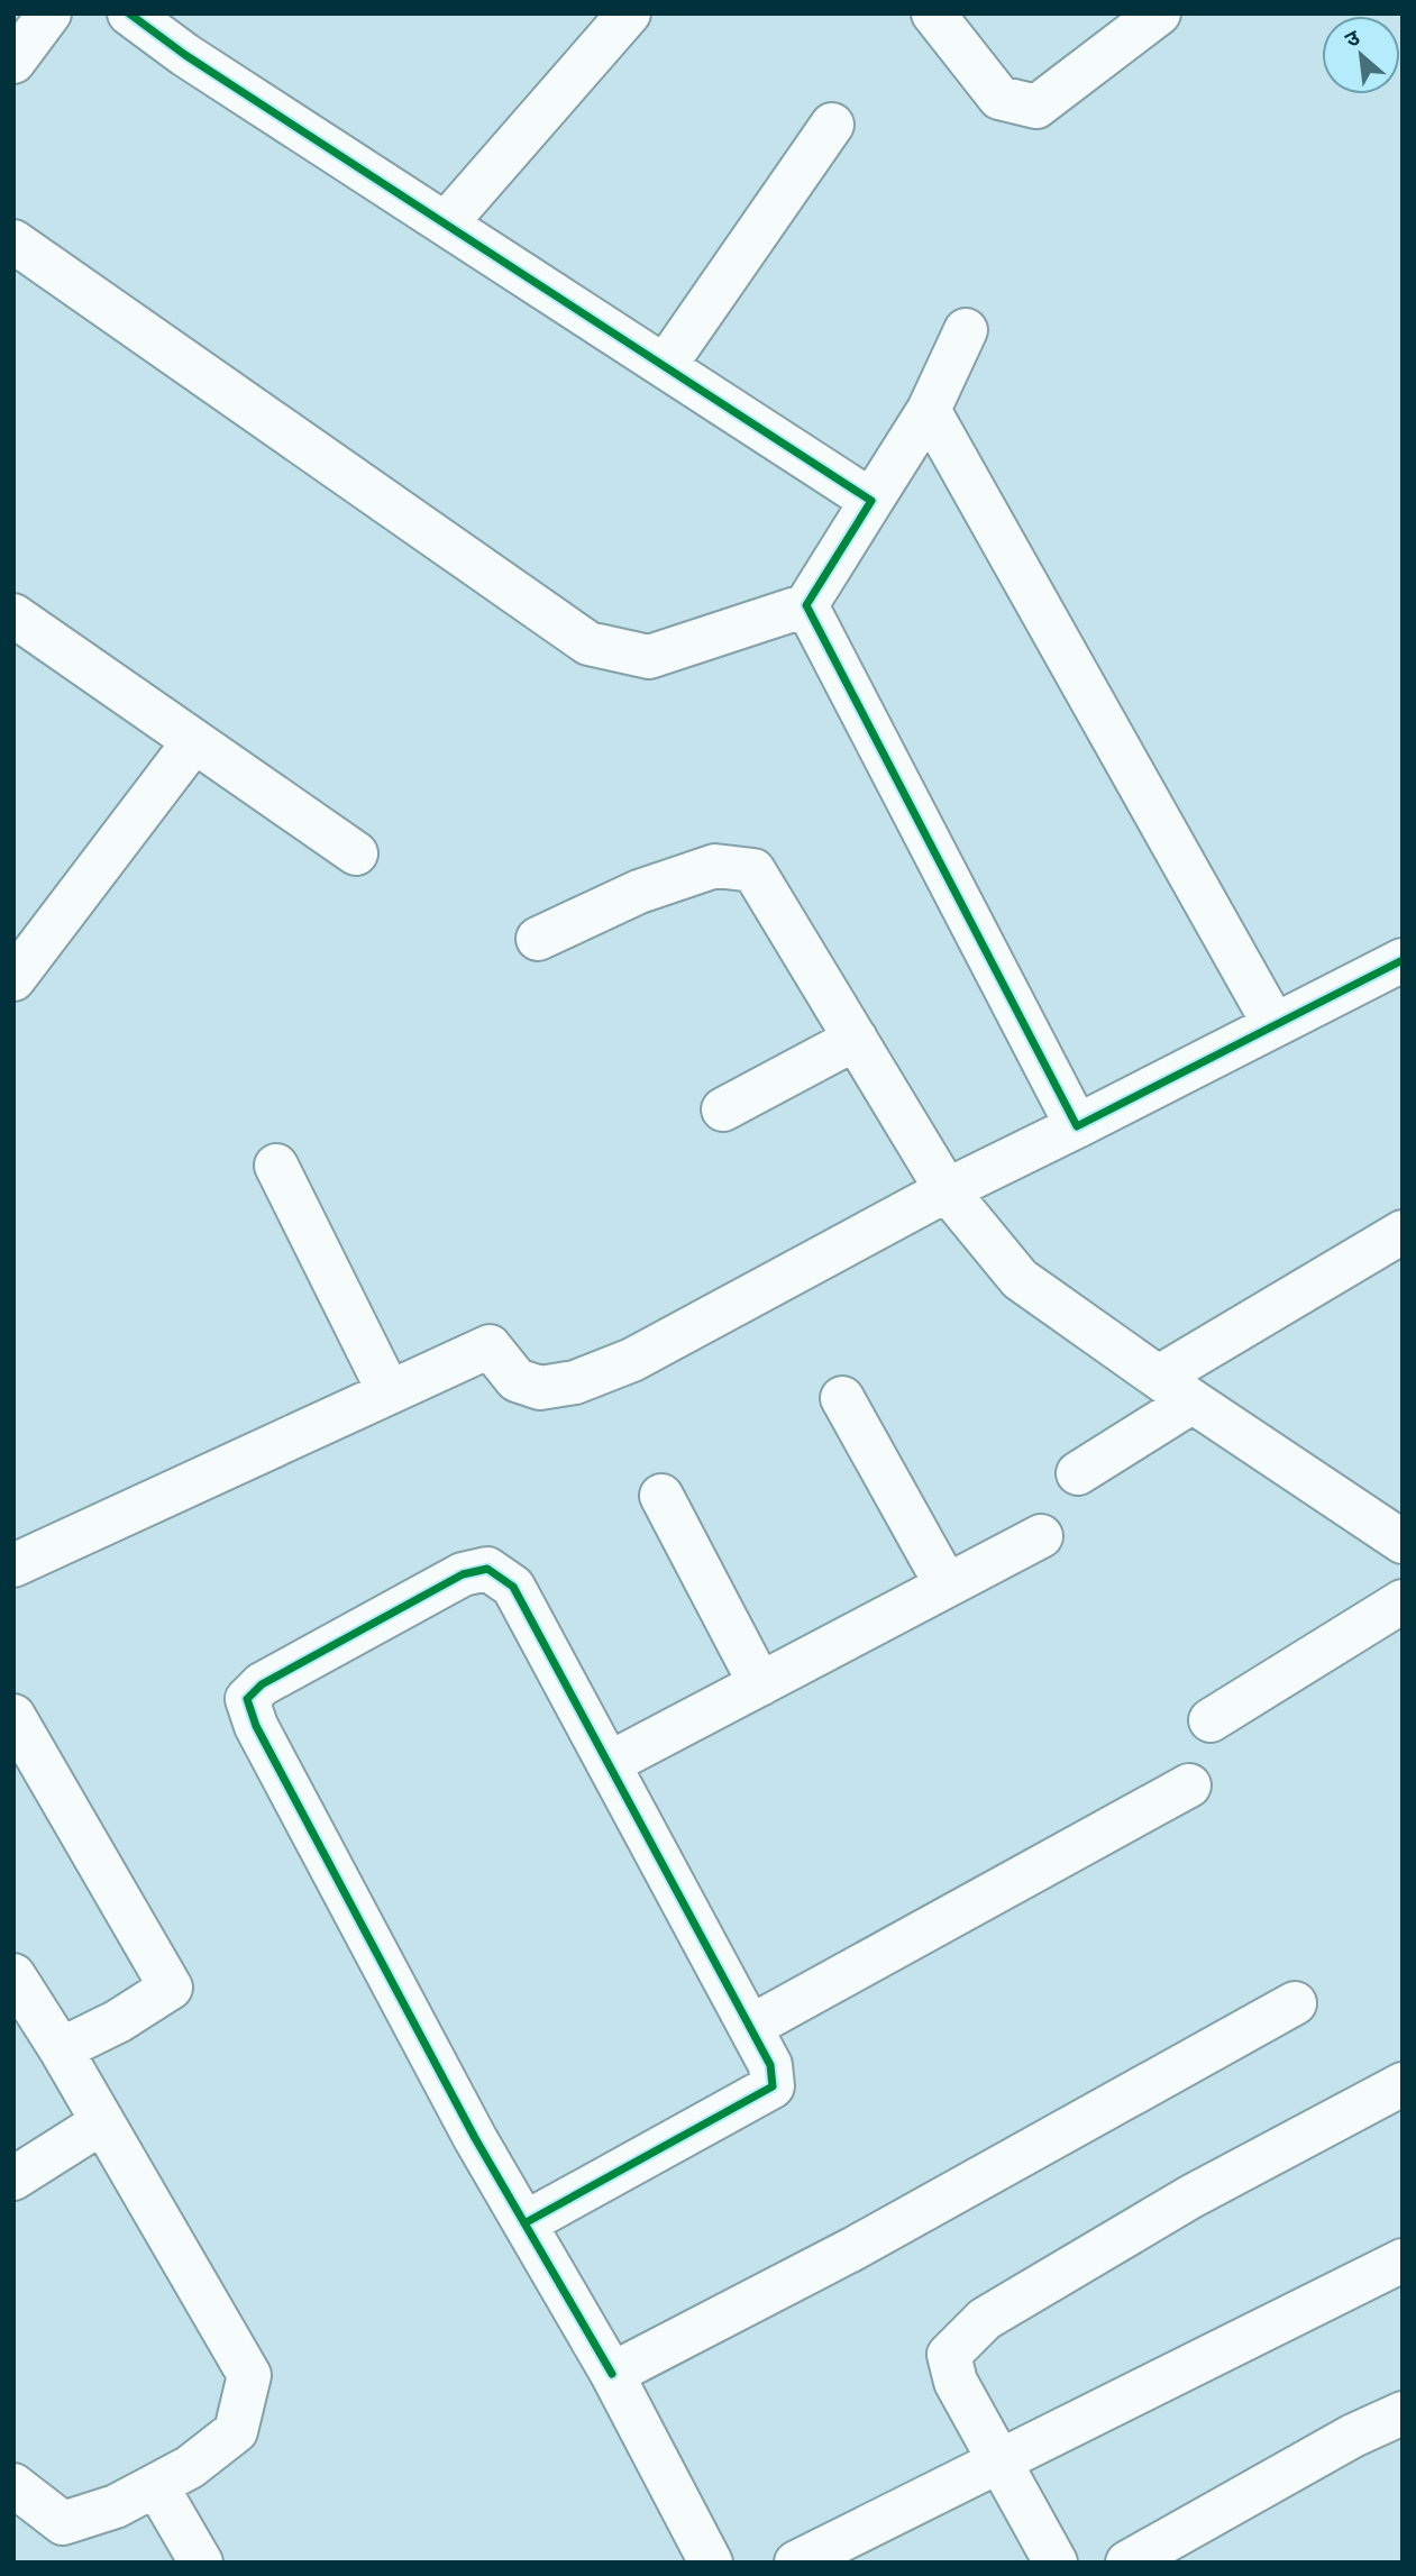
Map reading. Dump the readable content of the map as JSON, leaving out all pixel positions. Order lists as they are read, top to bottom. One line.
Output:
{"north":"top left"}
